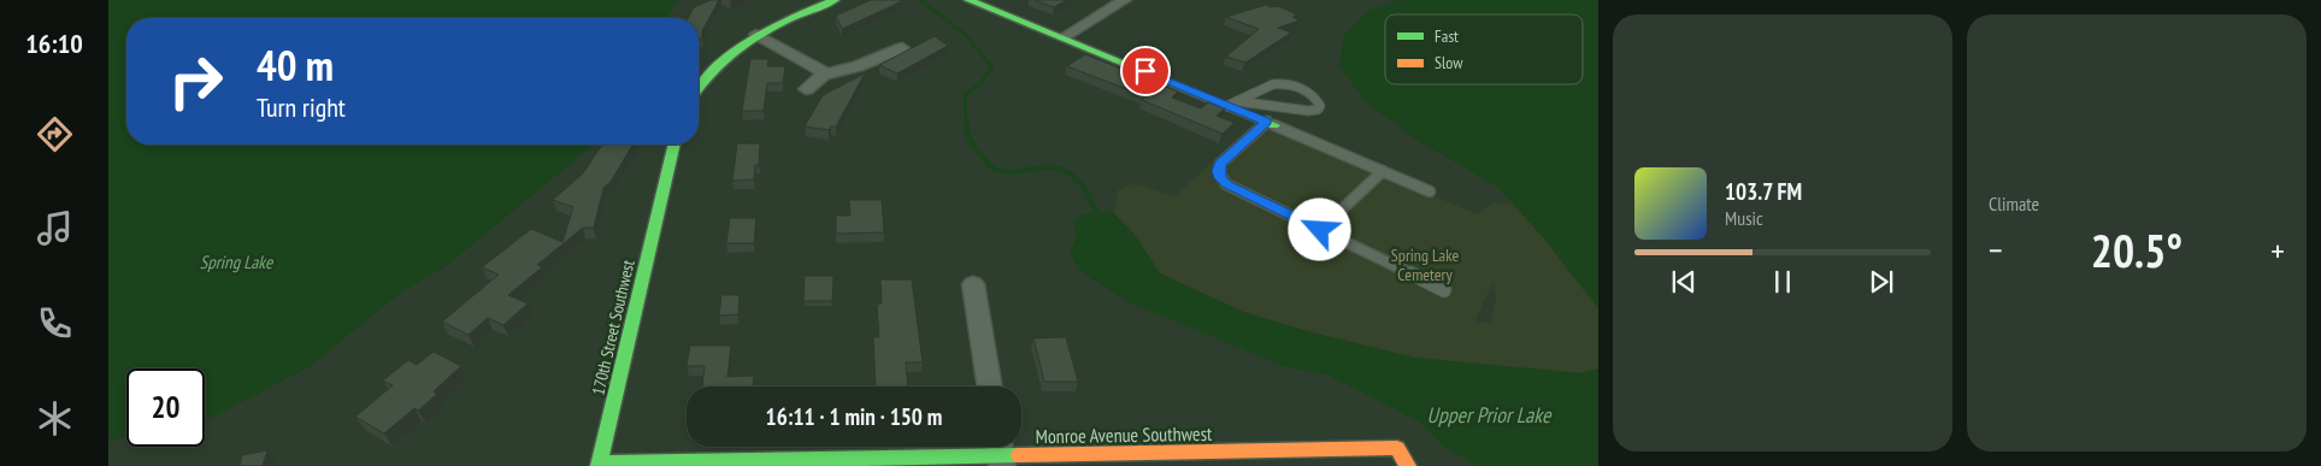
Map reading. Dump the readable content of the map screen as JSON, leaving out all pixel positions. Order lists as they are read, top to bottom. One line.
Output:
{"streets":{"street":["170th Street Southwest","Monroe Avenue Southwest"]},"crossings":[["170th Street Southwest","Monroe Avenue Southwest"]],"water":["Spring Lake","Upper Prior Lake"],"parks":["Spring Lake Cemetery"],"legend":["Fast","Slow"],"page":{"tabs":"16:10","tile":"Climate","turn":["40 m","Turn right"],"song":["103.7 FM","Music"],"heat":["−","20.5°","+"],"limit":"20","trip":"16:11 · 1 min · 150 m"}}
